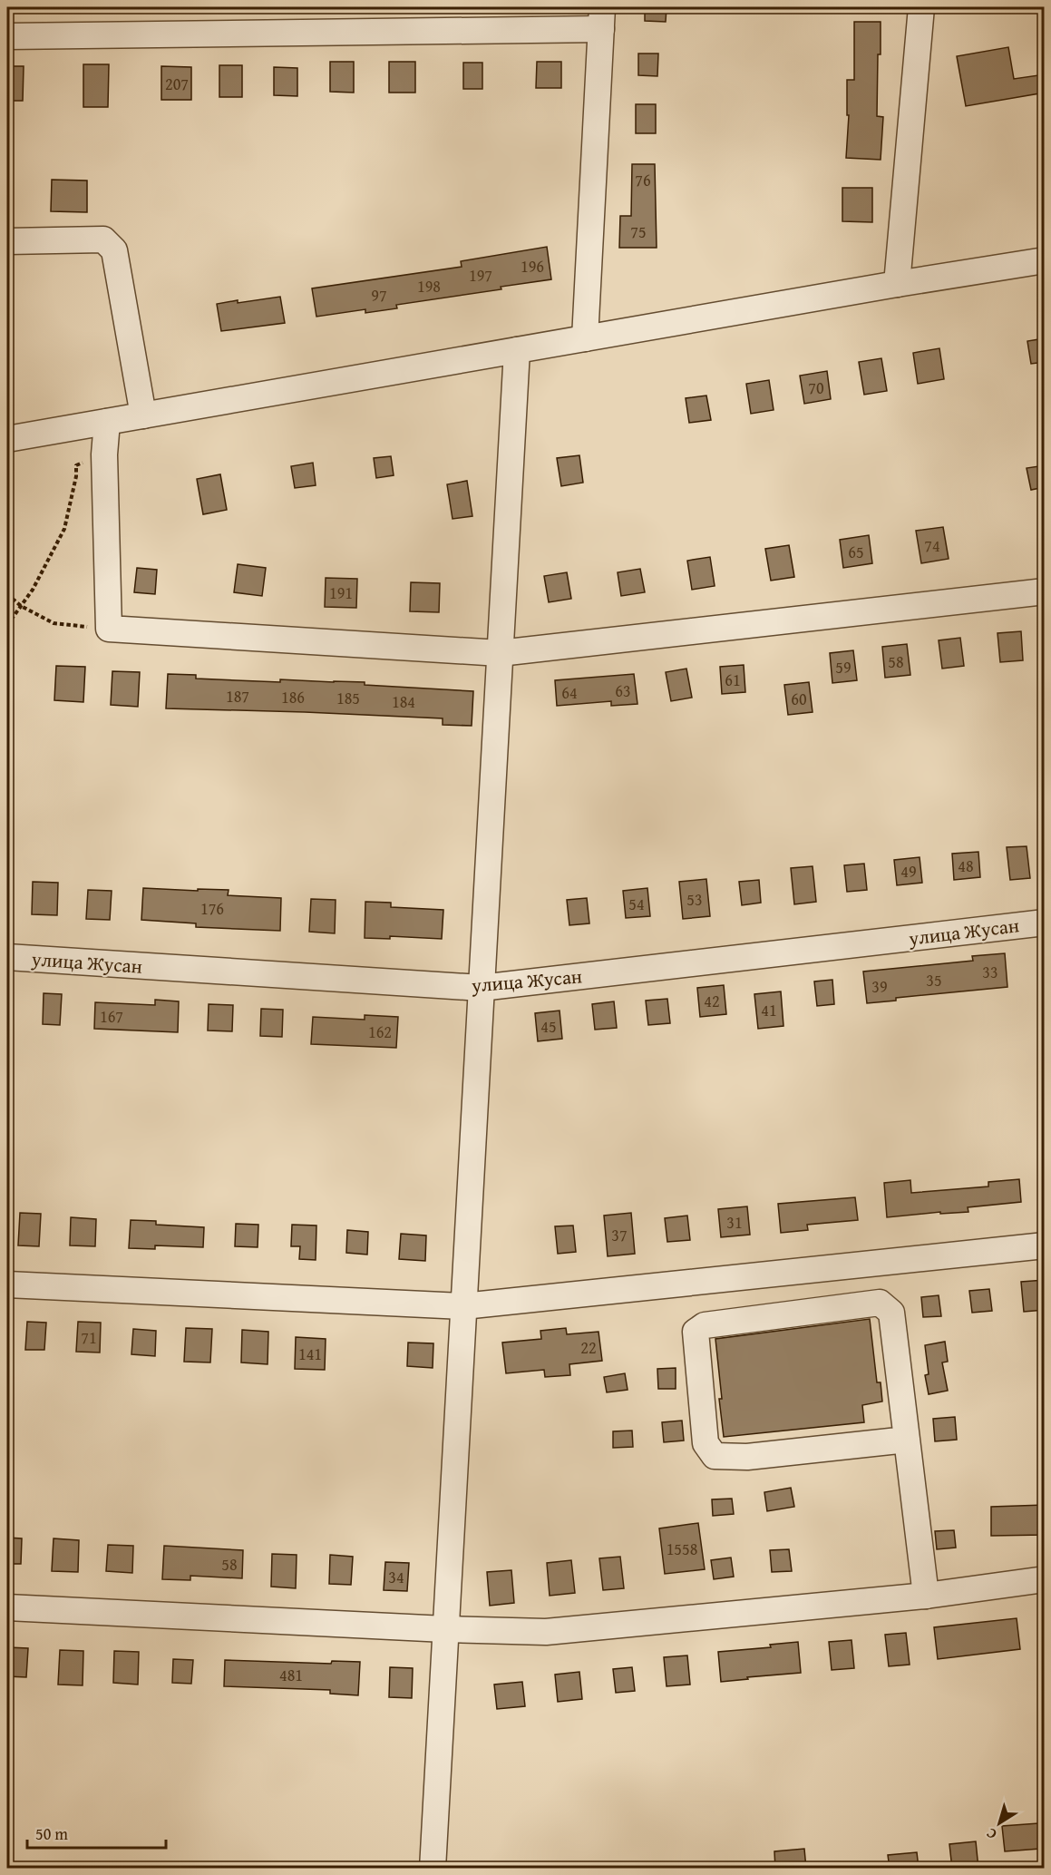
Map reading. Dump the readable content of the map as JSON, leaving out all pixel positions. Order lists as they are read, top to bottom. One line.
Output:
{"streets":{"street":["улица Жусан"]},"house_numbers":["207","76","75","196","197","198","97","70","74","65","191","58","59","61","63","64","187","186","185","60","184","48","49","53","54","176","33","35","39","42","41","167","45","162","31","37","71","22","141","1558","58","34","481"],"scale_bar":"50 m","north":"bottom left"}
